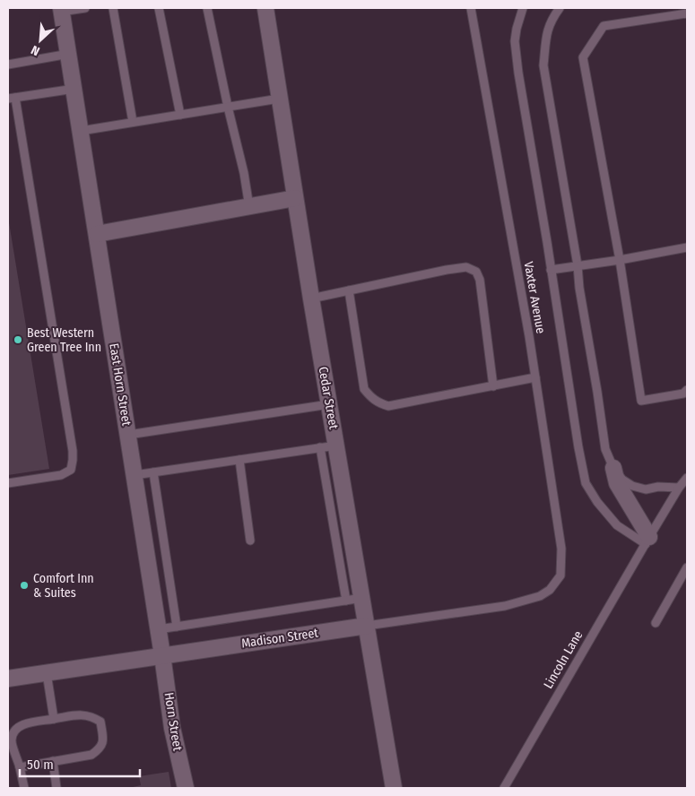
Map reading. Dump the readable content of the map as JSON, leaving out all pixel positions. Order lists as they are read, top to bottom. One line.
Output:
{"streets":{"street":["East Horn Street","Cedar Street","Madison Street","Horn Street"],"lane":["Vaxter Avenue","Lincoln Lane"]},"crossings":[["Vaxter Avenue","Madison Street"],["East Horn Street","Madison Street"],["East Horn Street","Horn Street"],["Cedar Street","Madison Street"],["Madison Street","Horn Street"]],"places":["Best Western Green Tree Inn","Comfort Inn & Suites"],"scale_bar":"50 m","north":"bottom left"}
